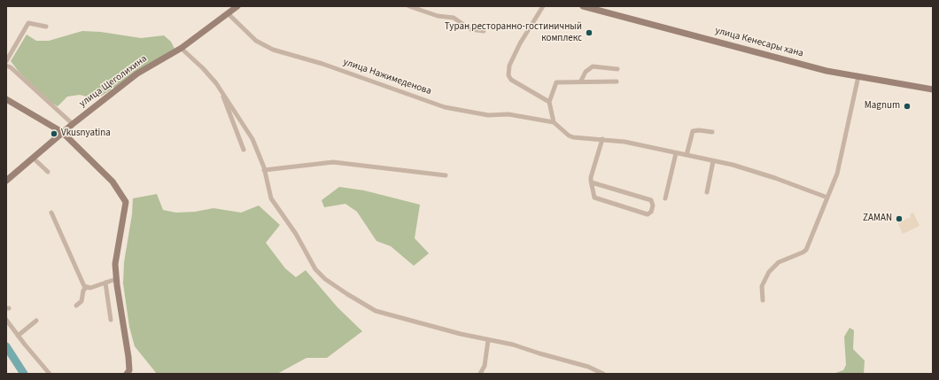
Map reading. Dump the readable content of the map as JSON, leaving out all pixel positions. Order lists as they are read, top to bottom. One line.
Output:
{"streets":{"street":["улица Кенесары хана","улица Нажимеденова","улица Щеголихина"]},"crossings":[["улица Нажимеденова","улица Щеголихина"]],"places":["Туран ресторанно-гостиничный комплекс","Magnum","Vkusnyatina","ZAMAN"]}
